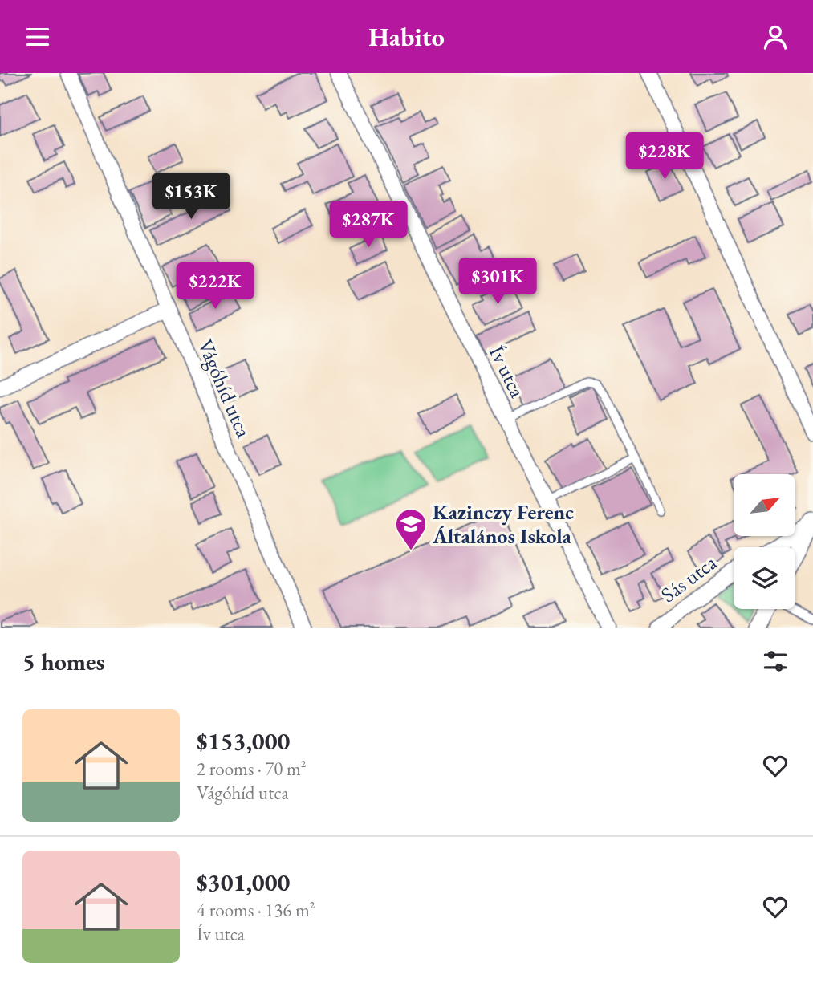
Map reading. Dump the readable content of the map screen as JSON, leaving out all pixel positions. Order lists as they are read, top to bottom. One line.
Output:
{"streets":{"street":["Ív utca","Vágóhíd utca","Sás utca"]},"places":{"school or university":["Kazinczy Ferenc Általános Iskola"]},"north":"top right","page":{"header":"Habito","price":["$228K","$153K","$287K","$301K","$222K"],"heading":"5 homes","list":[{"name":"$153,000","note":"2 rooms · 70 m² · Vágóhíd utca"},{"name":"$301,000","note":"4 rooms · 136 m² · Ív utca"}]}}
